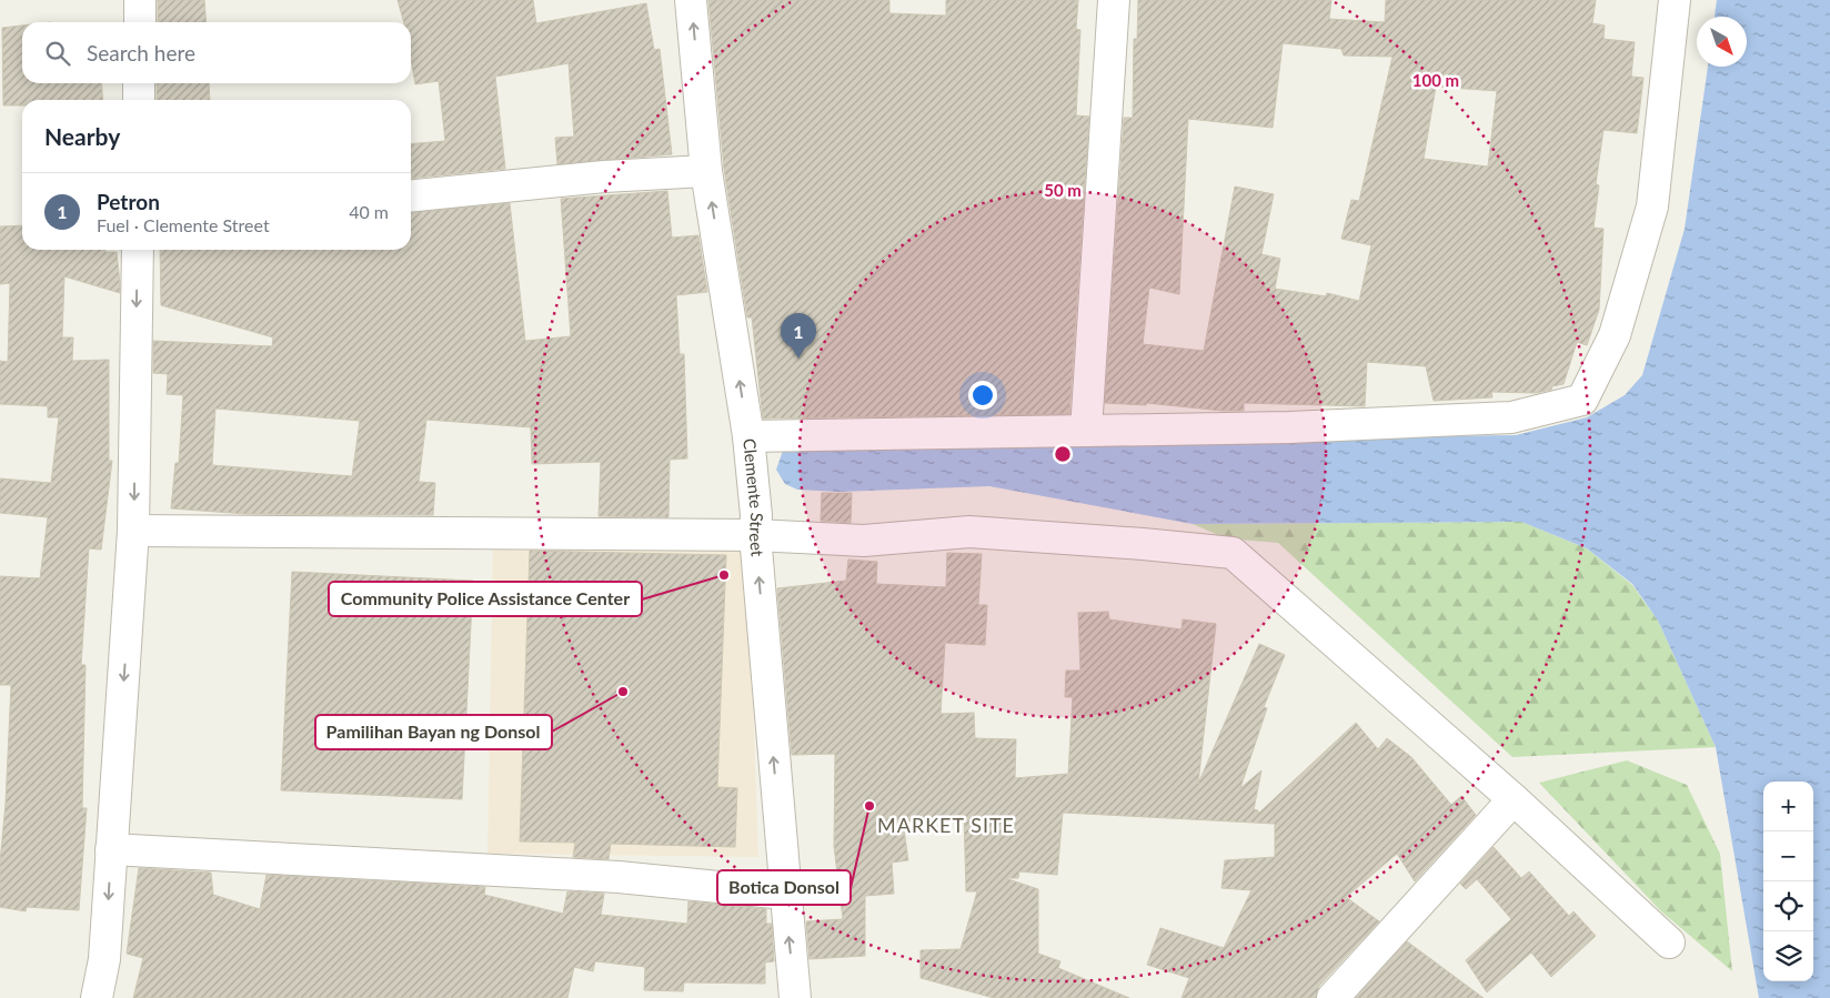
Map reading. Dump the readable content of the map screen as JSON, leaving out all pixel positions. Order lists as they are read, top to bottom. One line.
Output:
{"streets":{"street":["Clemente Street"]},"one_way":["Clemente Street"],"districts":["MARKET SITE"],"places":["Community Police Assistance Center","Pamilihan Bayan ng Donsol","Botica Donsol"],"north":"bottom right","page":{"search":"Search here","heading":"Nearby","list":[{"mark":"1","name":"Petron","note":"Fuel · Clemente Street","value":"40 m"}],"pins":"1","map_buttons":["+","−"]},"rings":["100 m","50 m"]}
